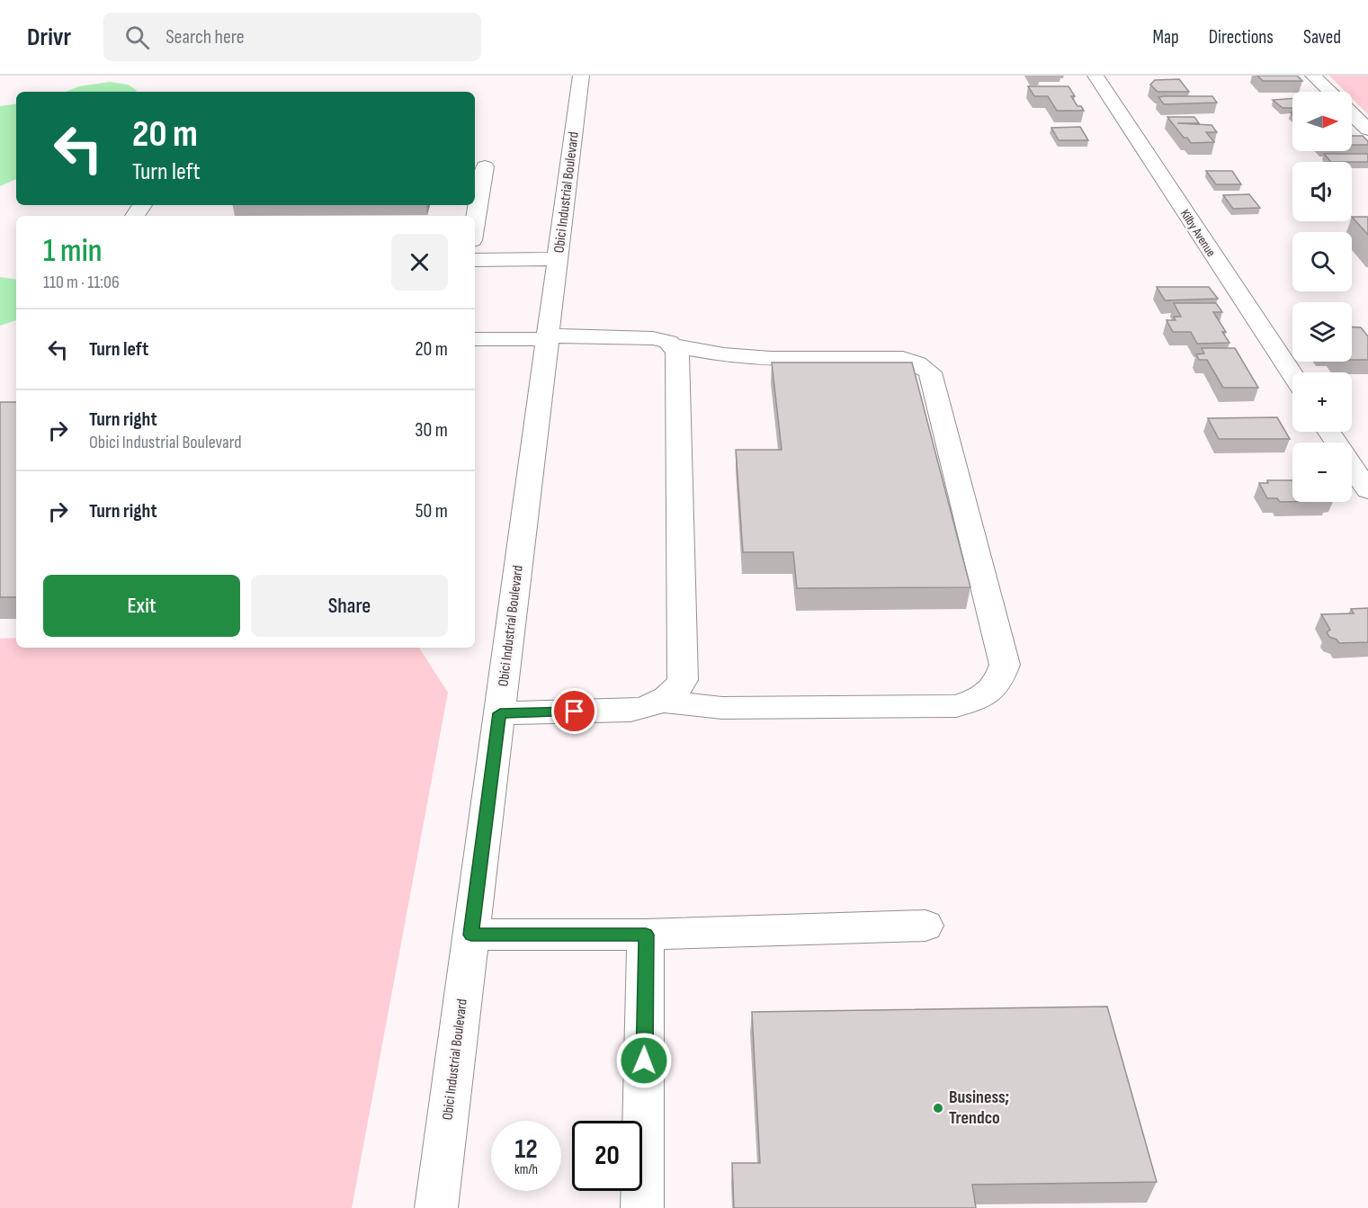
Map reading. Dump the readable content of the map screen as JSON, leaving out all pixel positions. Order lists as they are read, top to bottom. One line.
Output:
{"streets":{"street":["Obici Industrial Boulevard","Kilby Avenue"]},"places":["Business; Trendco"],"north":"right","page":{"header":"Drivr","search":"Search here","nav":["Map","Directions","Saved"],"map_buttons":["+","−"],"turn":["20 m","Turn left"],"heading":["1 min","110 m · 11:06"],"list":[{"name":"Turn left","value":"20 m"},{"name":"Turn right","note":"Obici Industrial Boulevard","value":"30 m"},{"name":"Turn right","value":"50 m"}],"buttons":["Exit","Share"],"speed":"12 km/h","limit":"20"}}
